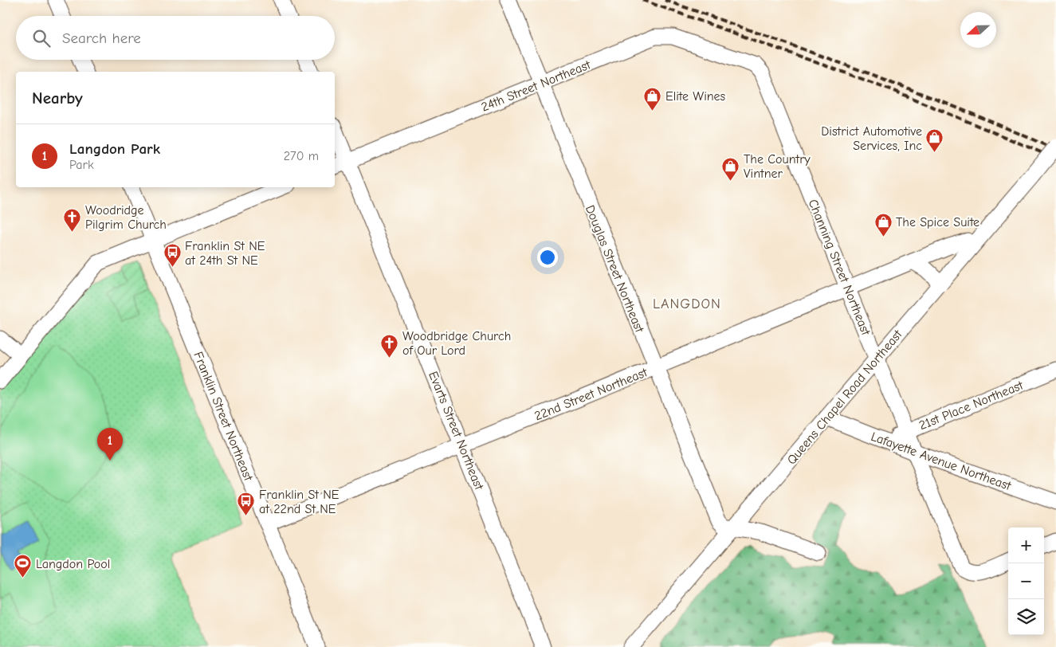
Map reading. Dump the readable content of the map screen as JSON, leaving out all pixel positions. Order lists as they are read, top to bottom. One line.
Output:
{"streets":{"street":["24th Street Northeast","Channing Street Northeast","Douglas Street Northeast","22nd Street Northeast","Queens Chapel Road Northeast","21st Place Northeast","Franklin Street Northeast","Evarts Street Northeast","Lafayette Avenue Northeast"]},"crossings":[["24th Street Northeast","Channing Street Northeast"],["24th Street Northeast","Douglas Street Northeast"],["24th Street Northeast","Evarts Street Northeast"],["Channing Street Northeast","22nd Street Northeast"],["Channing Street Northeast","Queens Chapel Road Northeast"],["Channing Street Northeast","21st Place Northeast"],["Channing Street Northeast","Lafayette Avenue Northeast"],["Douglas Street Northeast","22nd Street Northeast"],["Douglas Street Northeast","Queens Chapel Road Northeast"],["22nd Street Northeast","Franklin Street Northeast"],["22nd Street Northeast","Evarts Street Northeast"],["Queens Chapel Road Northeast","Lafayette Avenue Northeast"],["21st Place Northeast","Lafayette Avenue Northeast"]],"districts":["LANGDON"],"places":{"shop":["Elite Wines","District Automotive Services, Inc","The Country Vintner","The Spice Suite"],"church":["Woodridge Pilgrim Church","Woodbridge Church of Our Lord"],"bus stop":["Franklin St NE at 24th St NE","Franklin St NE at 22nd St NE"],"sports":["Langdon Pool"]},"north":"left","page":{"search":"Search here","heading":"Nearby","list":[{"mark":"1","name":"Langdon Park","note":"Park","value":"270 m"}],"pins":"1","map_buttons":["+","−"]}}
